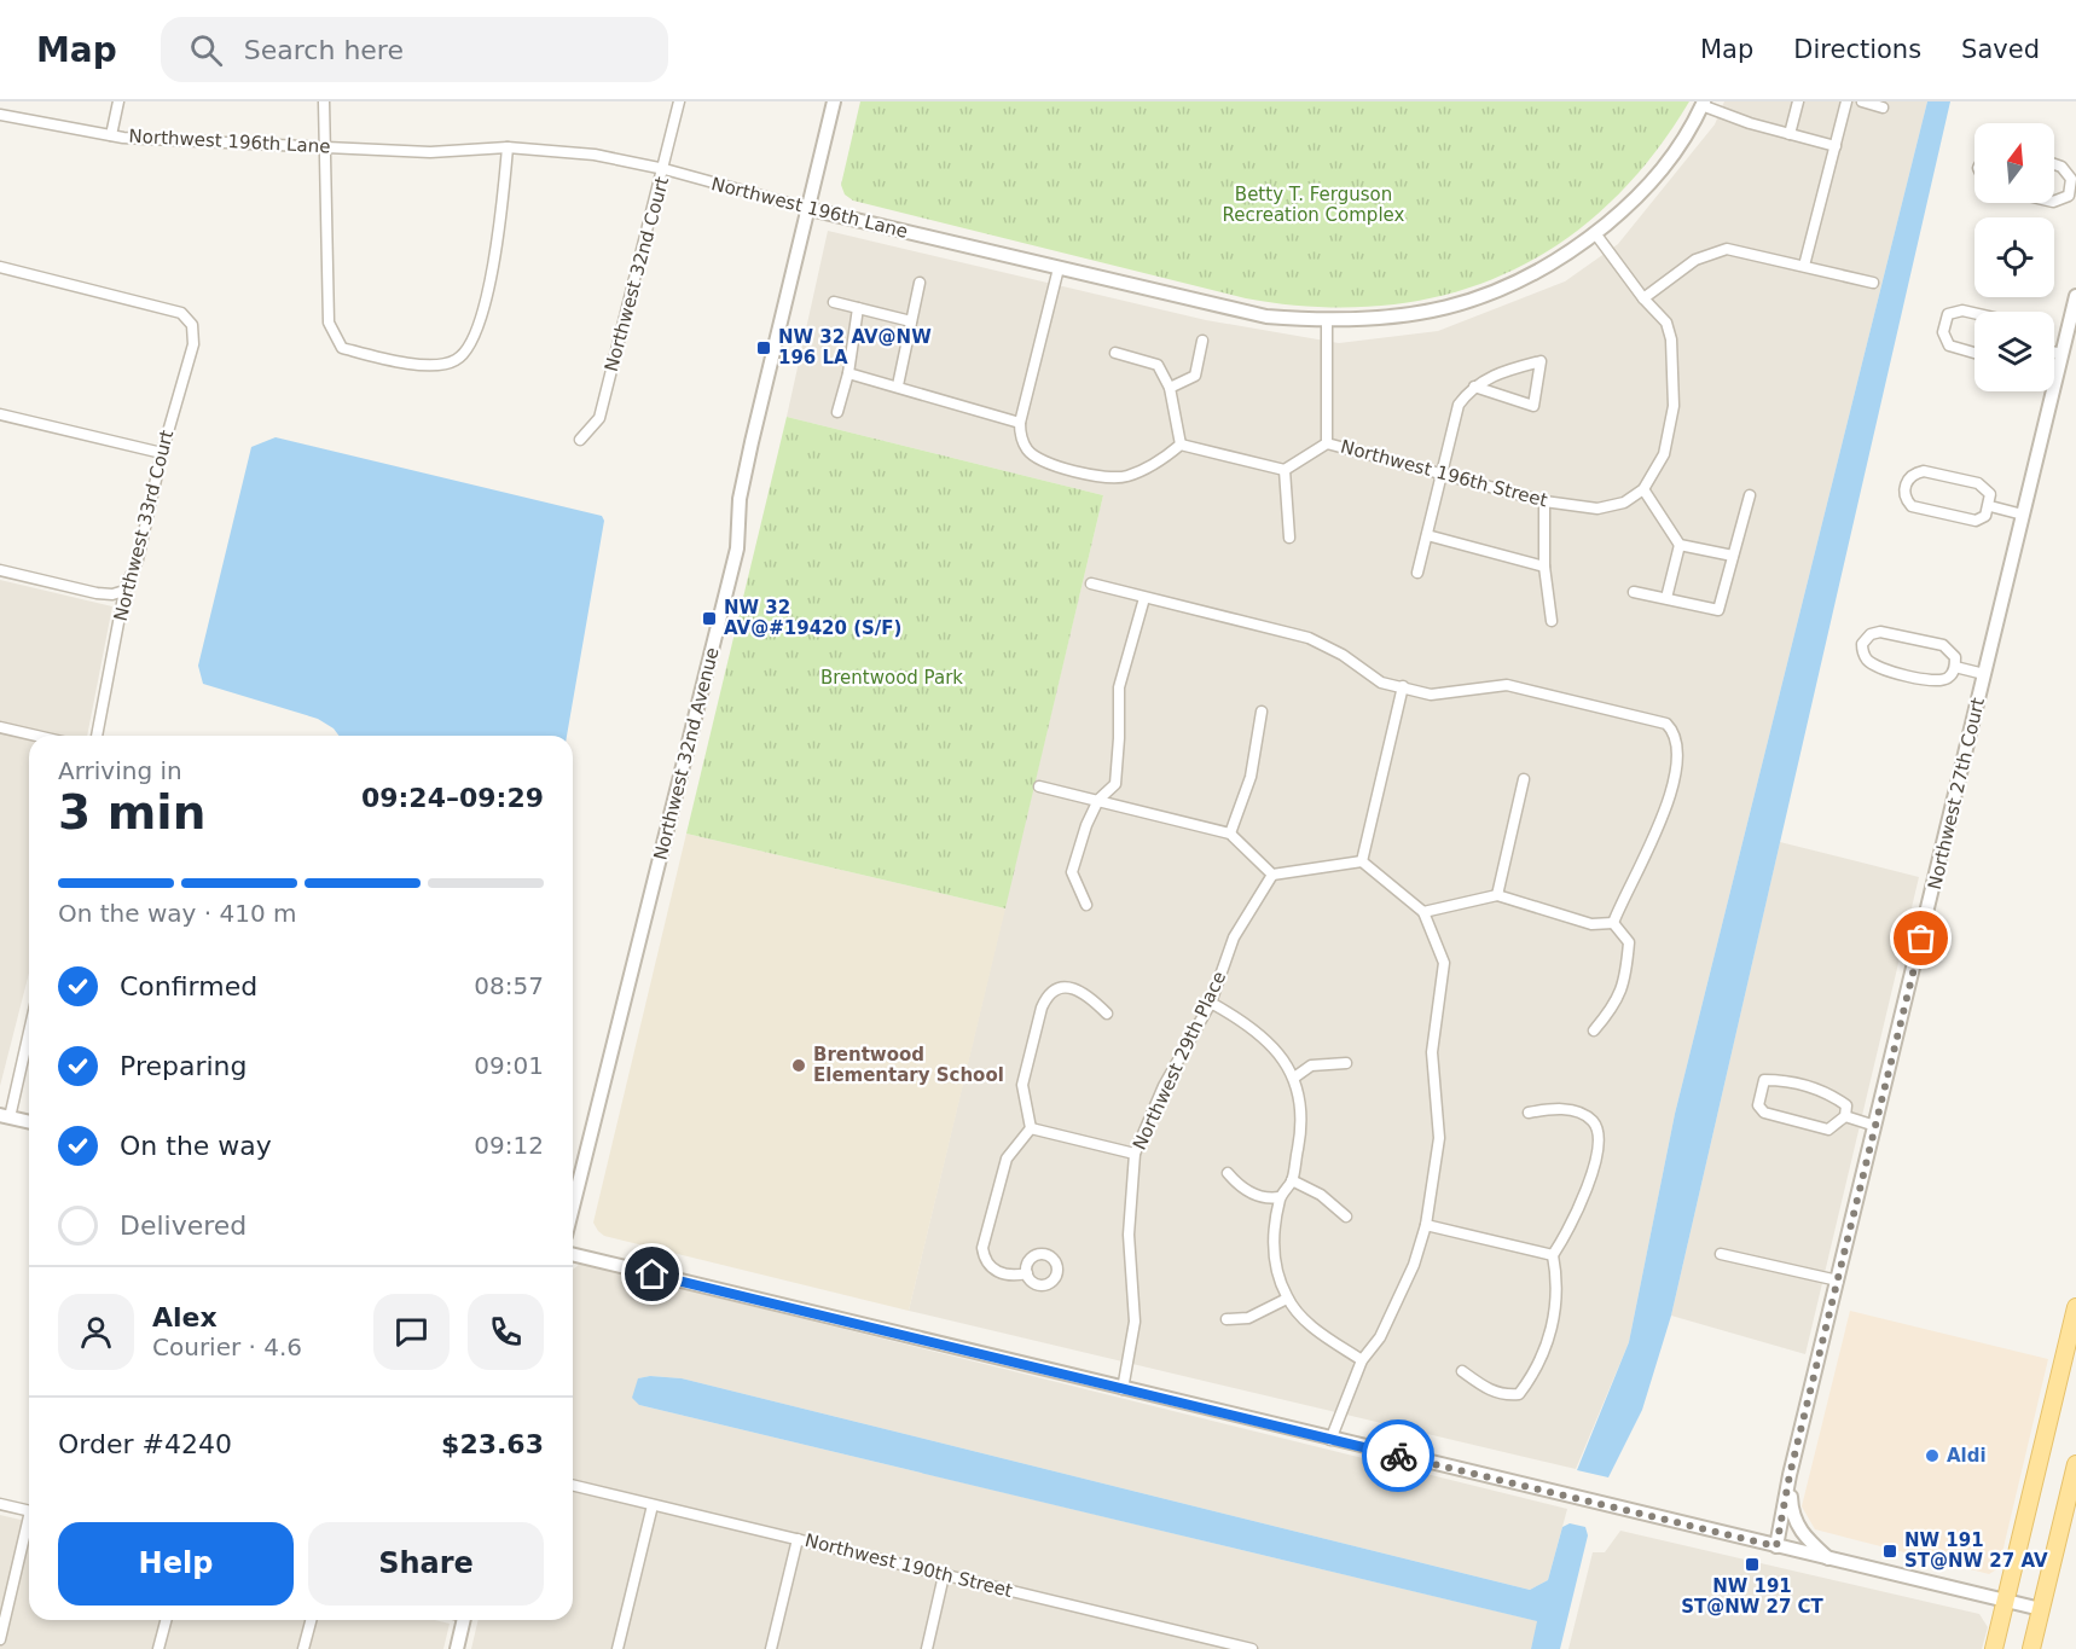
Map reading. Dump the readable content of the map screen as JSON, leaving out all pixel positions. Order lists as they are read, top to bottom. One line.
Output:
{"streets":{"street":["Northwest 196th Lane","Northwest 32nd Court","Northwest 196th Street","Northwest 33rd Court","Northwest 32nd Avenue","Northwest 27th Court","Northwest 29th Place","Northwest 190th Street"]},"crossings":[["Northwest 196th Lane","Northwest 32nd Court"],["Northwest 196th Lane","Northwest 32nd Avenue"]],"parks":["Betty T. Ferguson Recreation Complex","Brentwood Park"],"places":{"transit":["NW 32 AV@NW 196 LA","NW 32 AV@#19420 (S/F)","NW 191 ST@NW 27 AV","NW 191 ST@NW 27 CT"],"other":["Brentwood Elementary School","Aldi"]},"north":"top","page":{"header":"Map","search":"Search here","nav":["Map","Directions","Saved"],"heading":["3 min","Arriving in","09:24–09:29"],"panel":["Alex","Courier · 4.6","Order #4240","$23.63"],"bar":"On the way · 410 m","list":[["Confirmed","08:57"],["Preparing","09:01"],["On the way","09:12"],"Delivered"],"buttons":["Help","Share"]}}
